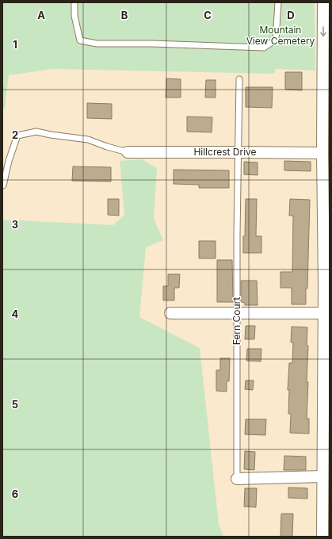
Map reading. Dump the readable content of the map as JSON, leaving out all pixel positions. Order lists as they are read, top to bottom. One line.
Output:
{"streets":{"street":["Hillcrest Drive","Fern Court"]},"crossings":[["Hillcrest Drive","Fern Court"]],"parks":["Mountain View Cemetery"],"grid":{"columns":["A","B","C","D"],"rows":["1","2","3","4","5","6"]}}
